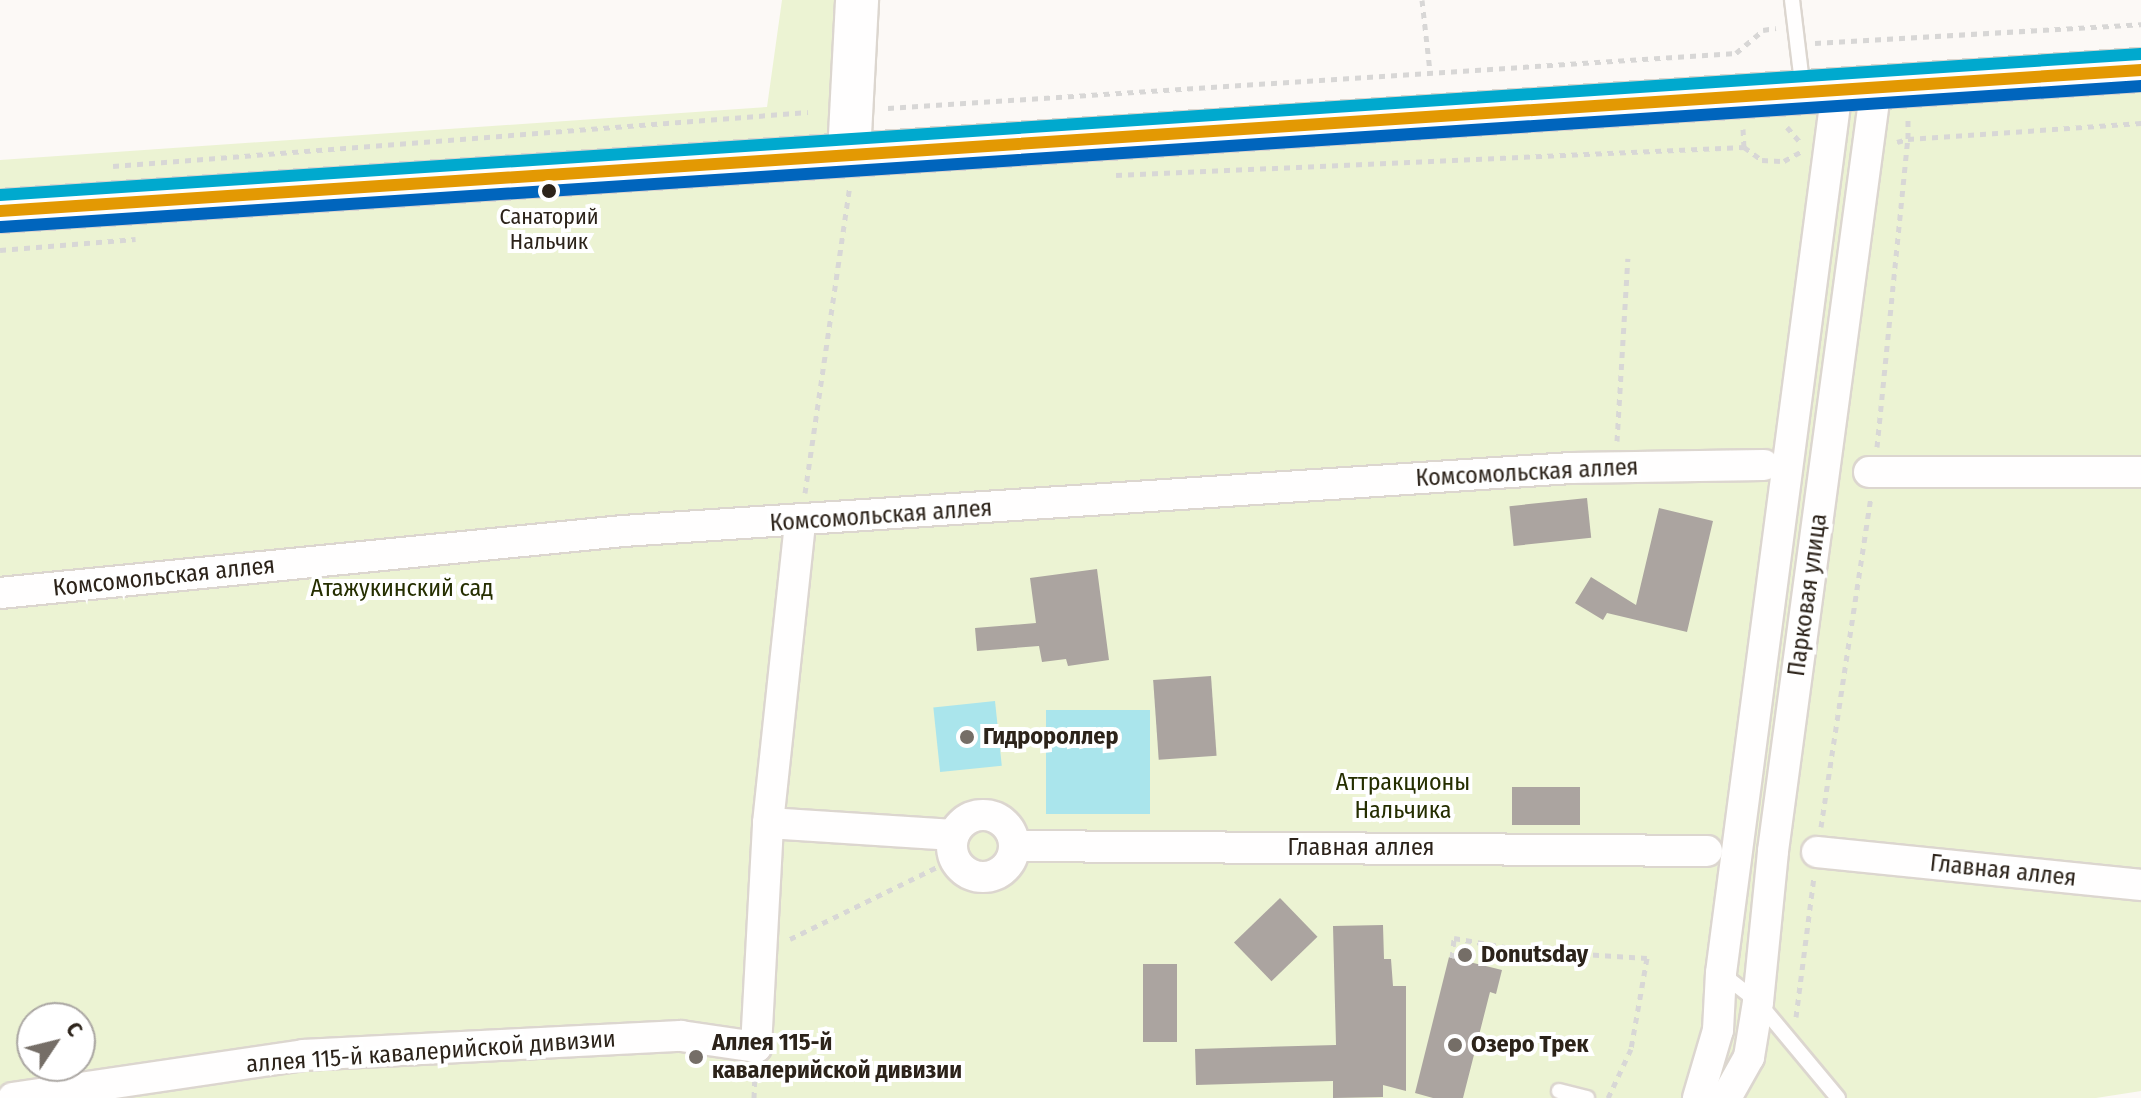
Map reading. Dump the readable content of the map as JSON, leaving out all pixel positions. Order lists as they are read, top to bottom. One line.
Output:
{"streets":{"street":["Комсомольская аллея","Парковая улица","Главная аллея","аллея 115-й кавалерийской дивизии"]},"parks":["Атажукинский сад","Аттракционы Нальчика"],"places":["Санаторий Нальчик","Гидророллер","Donutsday","Озеро Трек","Аллея 115-й кавалерийской дивизии"],"north":"top right"}
